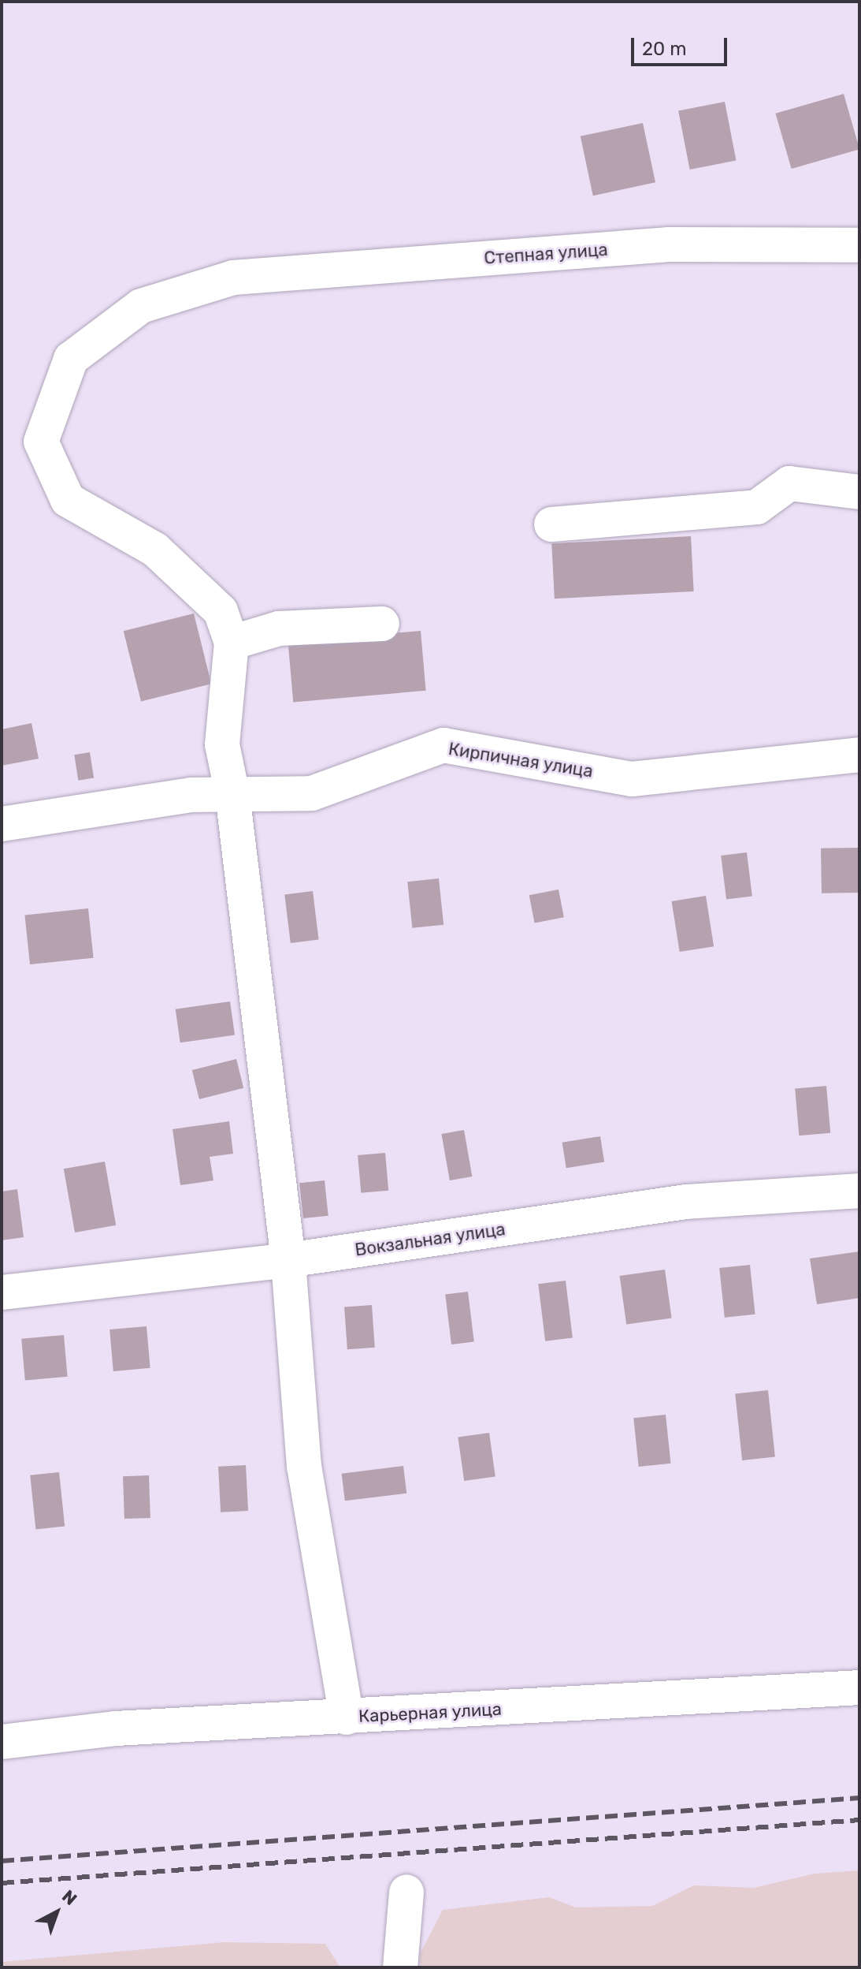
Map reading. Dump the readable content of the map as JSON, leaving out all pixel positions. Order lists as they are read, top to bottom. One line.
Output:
{"streets":{"street":["Степная улица","Кирпичная улица","Вокзальная улица","Карьерная улица"]},"scale_bar":"20 m","north":"top right"}
